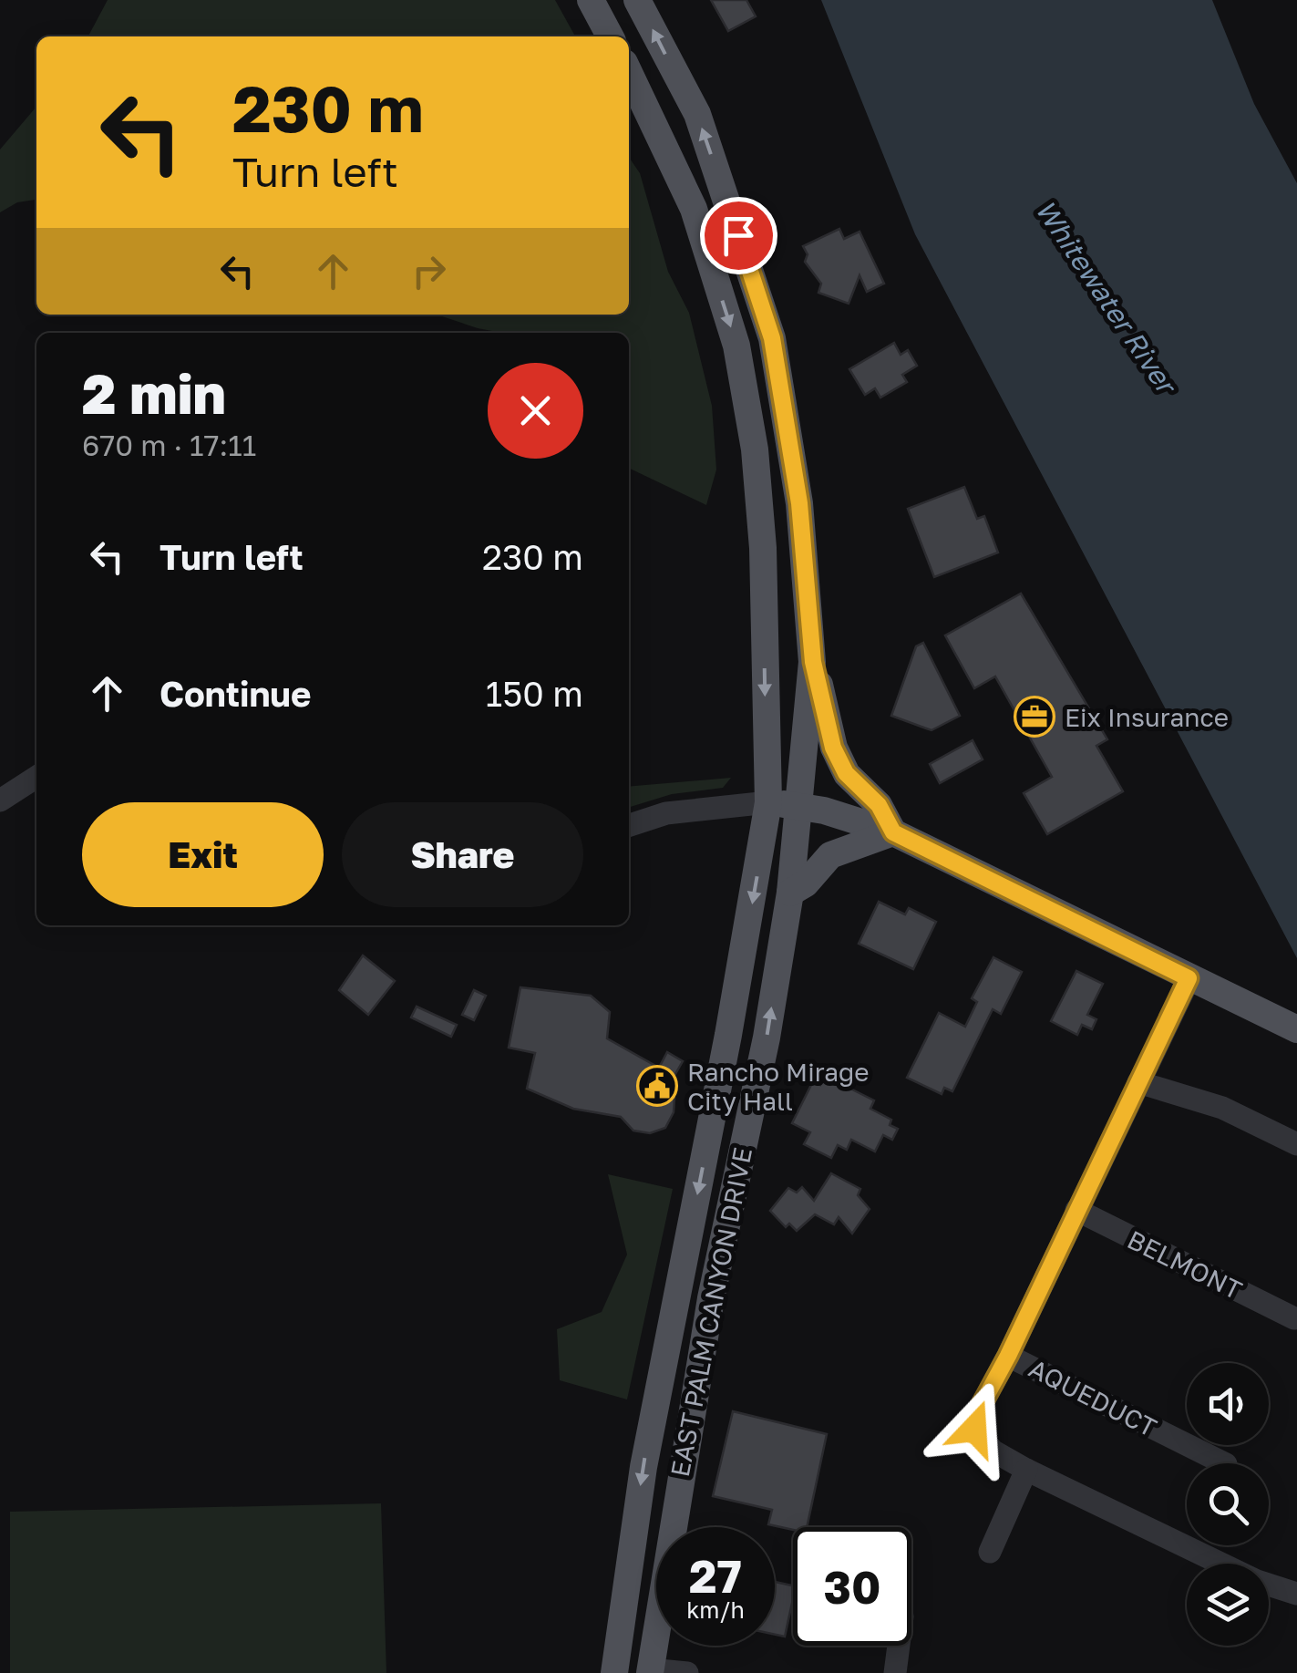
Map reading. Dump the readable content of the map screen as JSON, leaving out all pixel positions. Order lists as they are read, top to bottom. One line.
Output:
{"streets":{"main road":["EAST PALM CANYON DRIVE"],"street":["BELMONT","AQUEDUCT"]},"water":["Whitewater River"],"places":{"office":["Eix Insurance"],"public building":["Rancho Mirage City Hall"]},"page":{"turn":["230 m","Turn left"],"heading":["2 min","670 m · 17:11"],"list":[{"name":"Turn left","value":"230 m"},{"name":"Continue","value":"150 m"}],"buttons":["Exit","Share"],"speed":"27 km/h","limit":"30"}}
